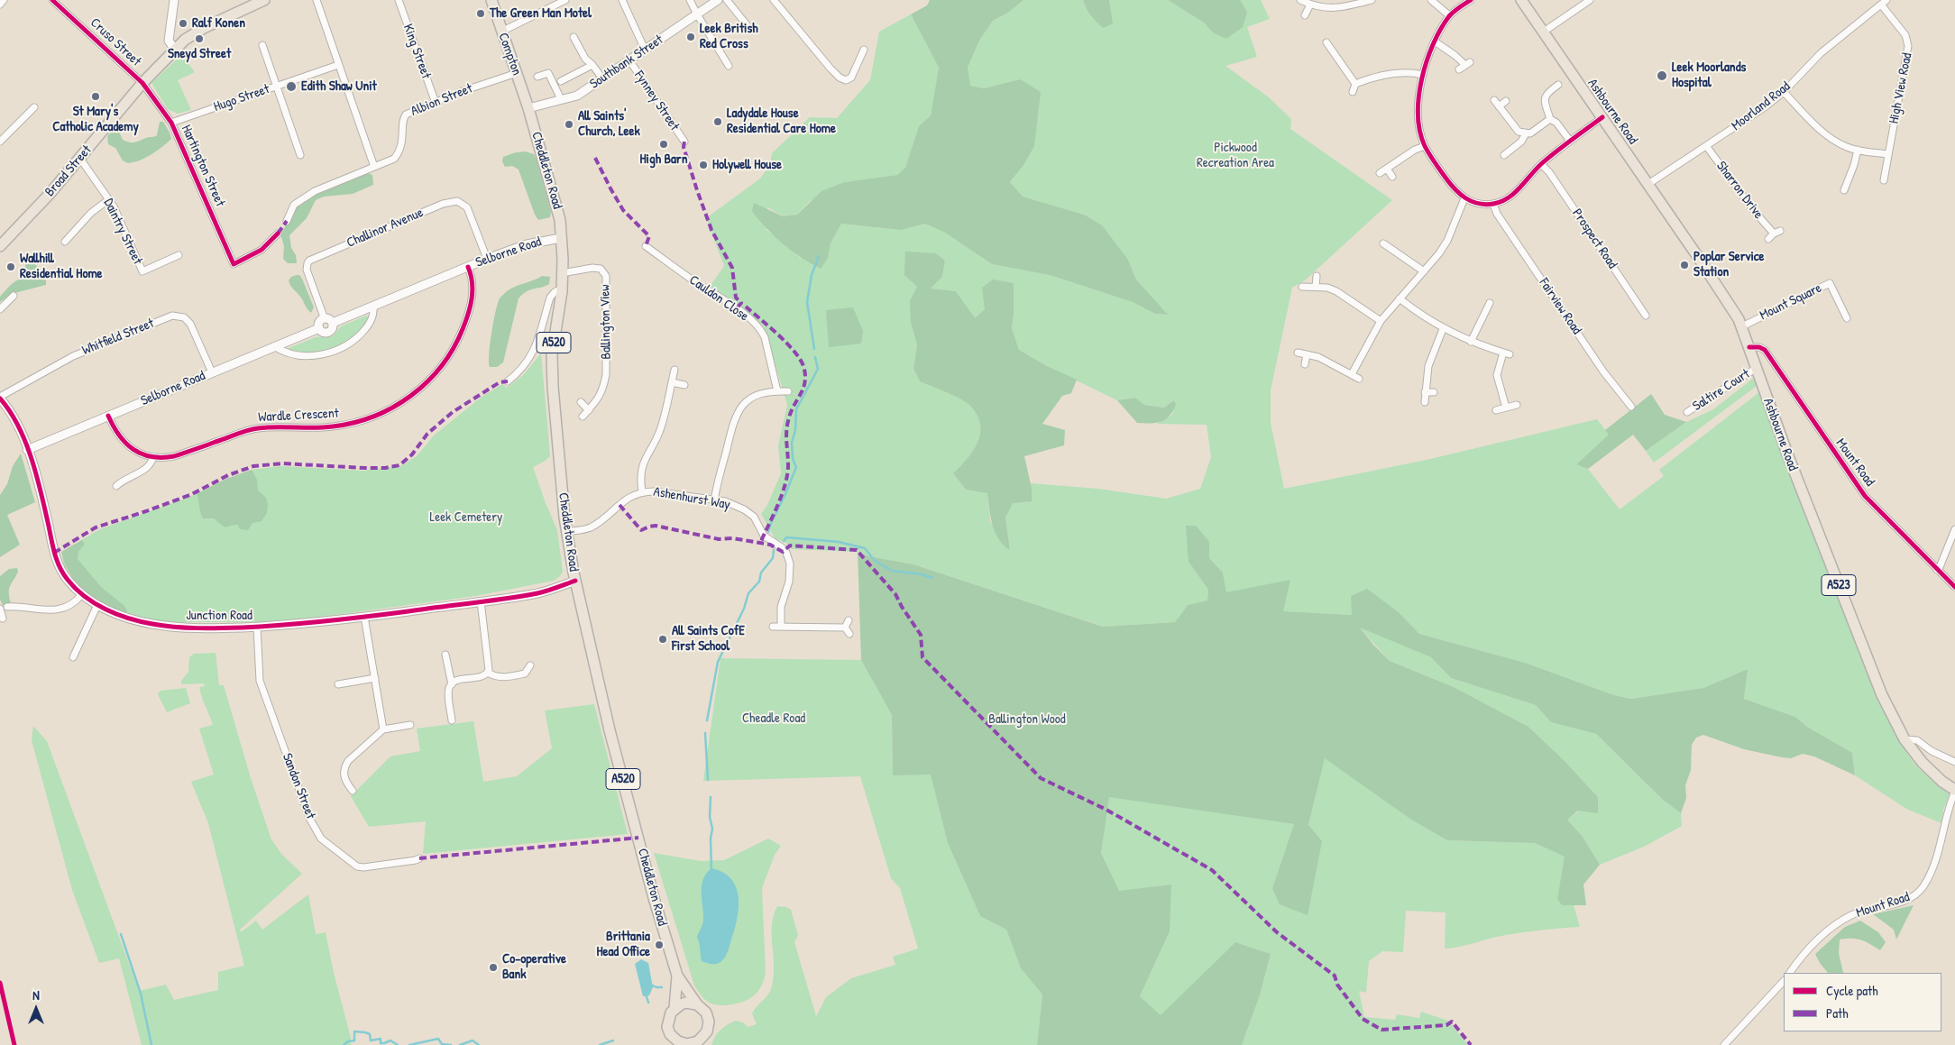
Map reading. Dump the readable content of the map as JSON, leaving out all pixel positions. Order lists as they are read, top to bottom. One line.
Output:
{"streets":{"highway":["Compton","Ashbourne Road","Cheddleton Road","Broad Street","A520","A523"],"street":["Cruso Street","King Street","Southbank Street","High View Road","Hugo Street","Albion Street","Fynney Street","Moorland Road","Hartington Street","Sharron Drive","Challinor Avenue","Daintry Street","Prospect Road","Selborne Road","Cauldon Close","Mount Square","Fairview Road","Ballington View","Whitfield Street","Saltire Court","Wardle Crescent","Mount Road","Ashenhurst Way","Junction Road","Sandon Street"]},"crossings":[["Cruso Street","Hartington Street"],["Cruso Street","Broad Street"],["King Street","Albion Street"],["Compton","Southbank Street"],["Compton","Albion Street"],["Compton","Cheddleton Road"],["Southbank Street","Fynney Street"],["Southbank Street","Cheddleton Road"],["High View Road","Moorland Road"],["Hugo Street","Hartington Street"],["Moorland Road","Ashbourne Road"],["Moorland Road","Sharron Drive"],["Ashbourne Road","Mount Square"],["Ashbourne Road","Saltire Court"],["Ashbourne Road","Mount Road"],["Hartington Street","Broad Street"],["Cheddleton Road","Selborne Road"],["Cheddleton Road","Ballington View"],["Cheddleton Road","Ashenhurst Way"],["Cheddleton Road","Junction Road"],["Broad Street","Daintry Street"],["Challinor Avenue","Selborne Road"],["Selborne Road","Whitfield Street"],["Selborne Road","Wardle Crescent"],["Selborne Road","Junction Road"],["Whitfield Street","Junction Road"],["Junction Road","Sandon Street"]],"parks":["Pickwood Recreation Area","Leek Cemetery","Cheadle Road","Ballington Wood"],"places":["The Green Man Motel","Ralf Konen","Leek British Red Cross","Sneyd Street","Leek Moorlands Hospital","Edith Shaw Unit","St Mary's Catholic Academy","Ladydale House Residential Care Home","All Saints' Church, Leek","High Barn","Holywell House","Poplar Service Station","Wallhill Residential Home","All Saints CofE First School","Brittania Head Office","Co-operative Bank"],"legend":["Cycle path","Path"],"north":"top"}
